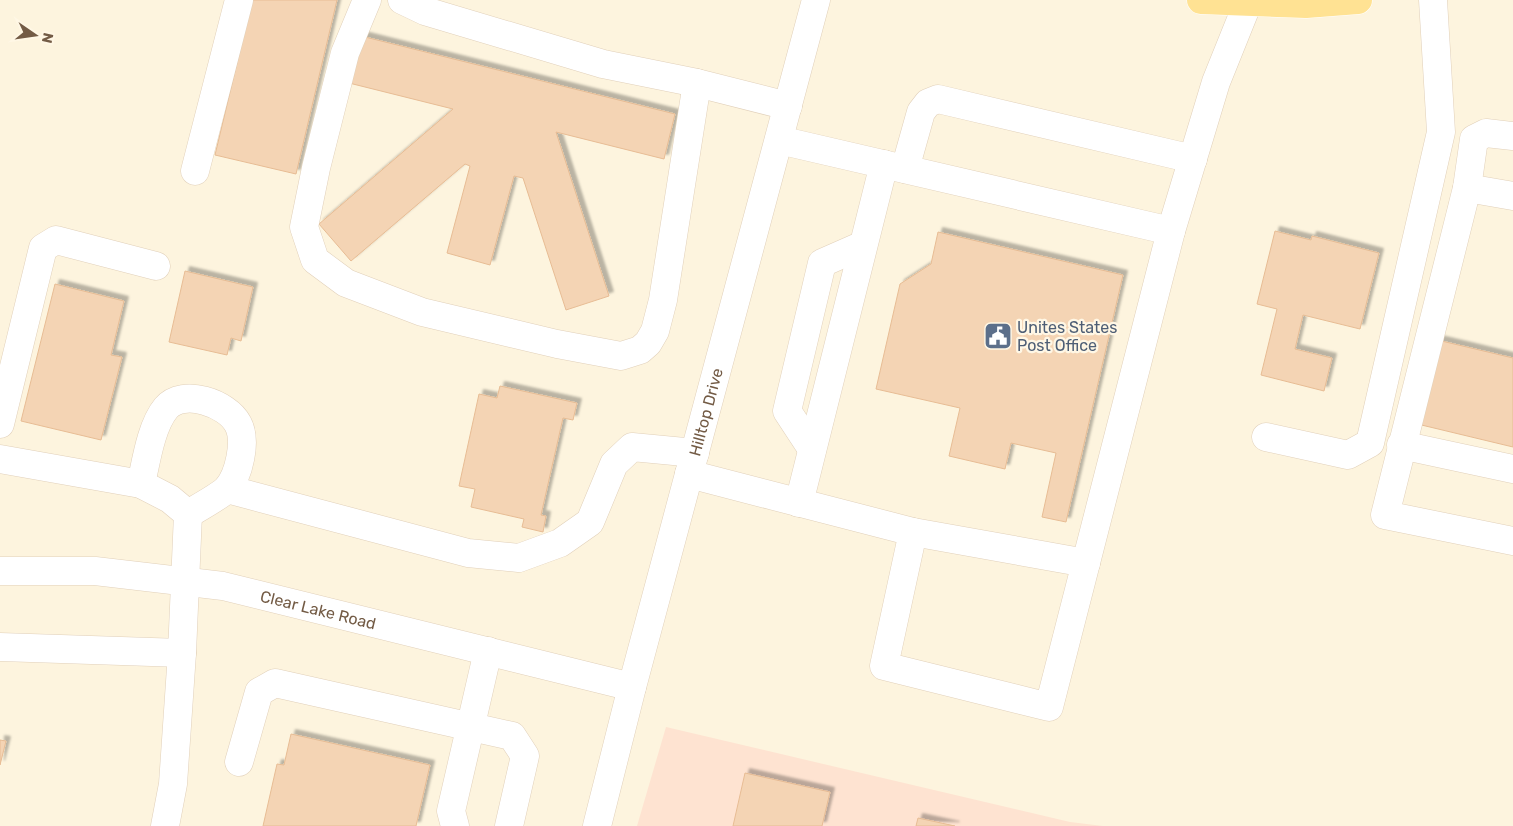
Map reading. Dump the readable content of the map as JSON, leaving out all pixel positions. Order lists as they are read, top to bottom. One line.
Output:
{"streets":{"street":["Hilltop Drive","Clear Lake Road"]},"crossings":[["Hilltop Drive","Clear Lake Road"]],"places":{"public building":["Unites States Post Office"]},"north":"right"}
